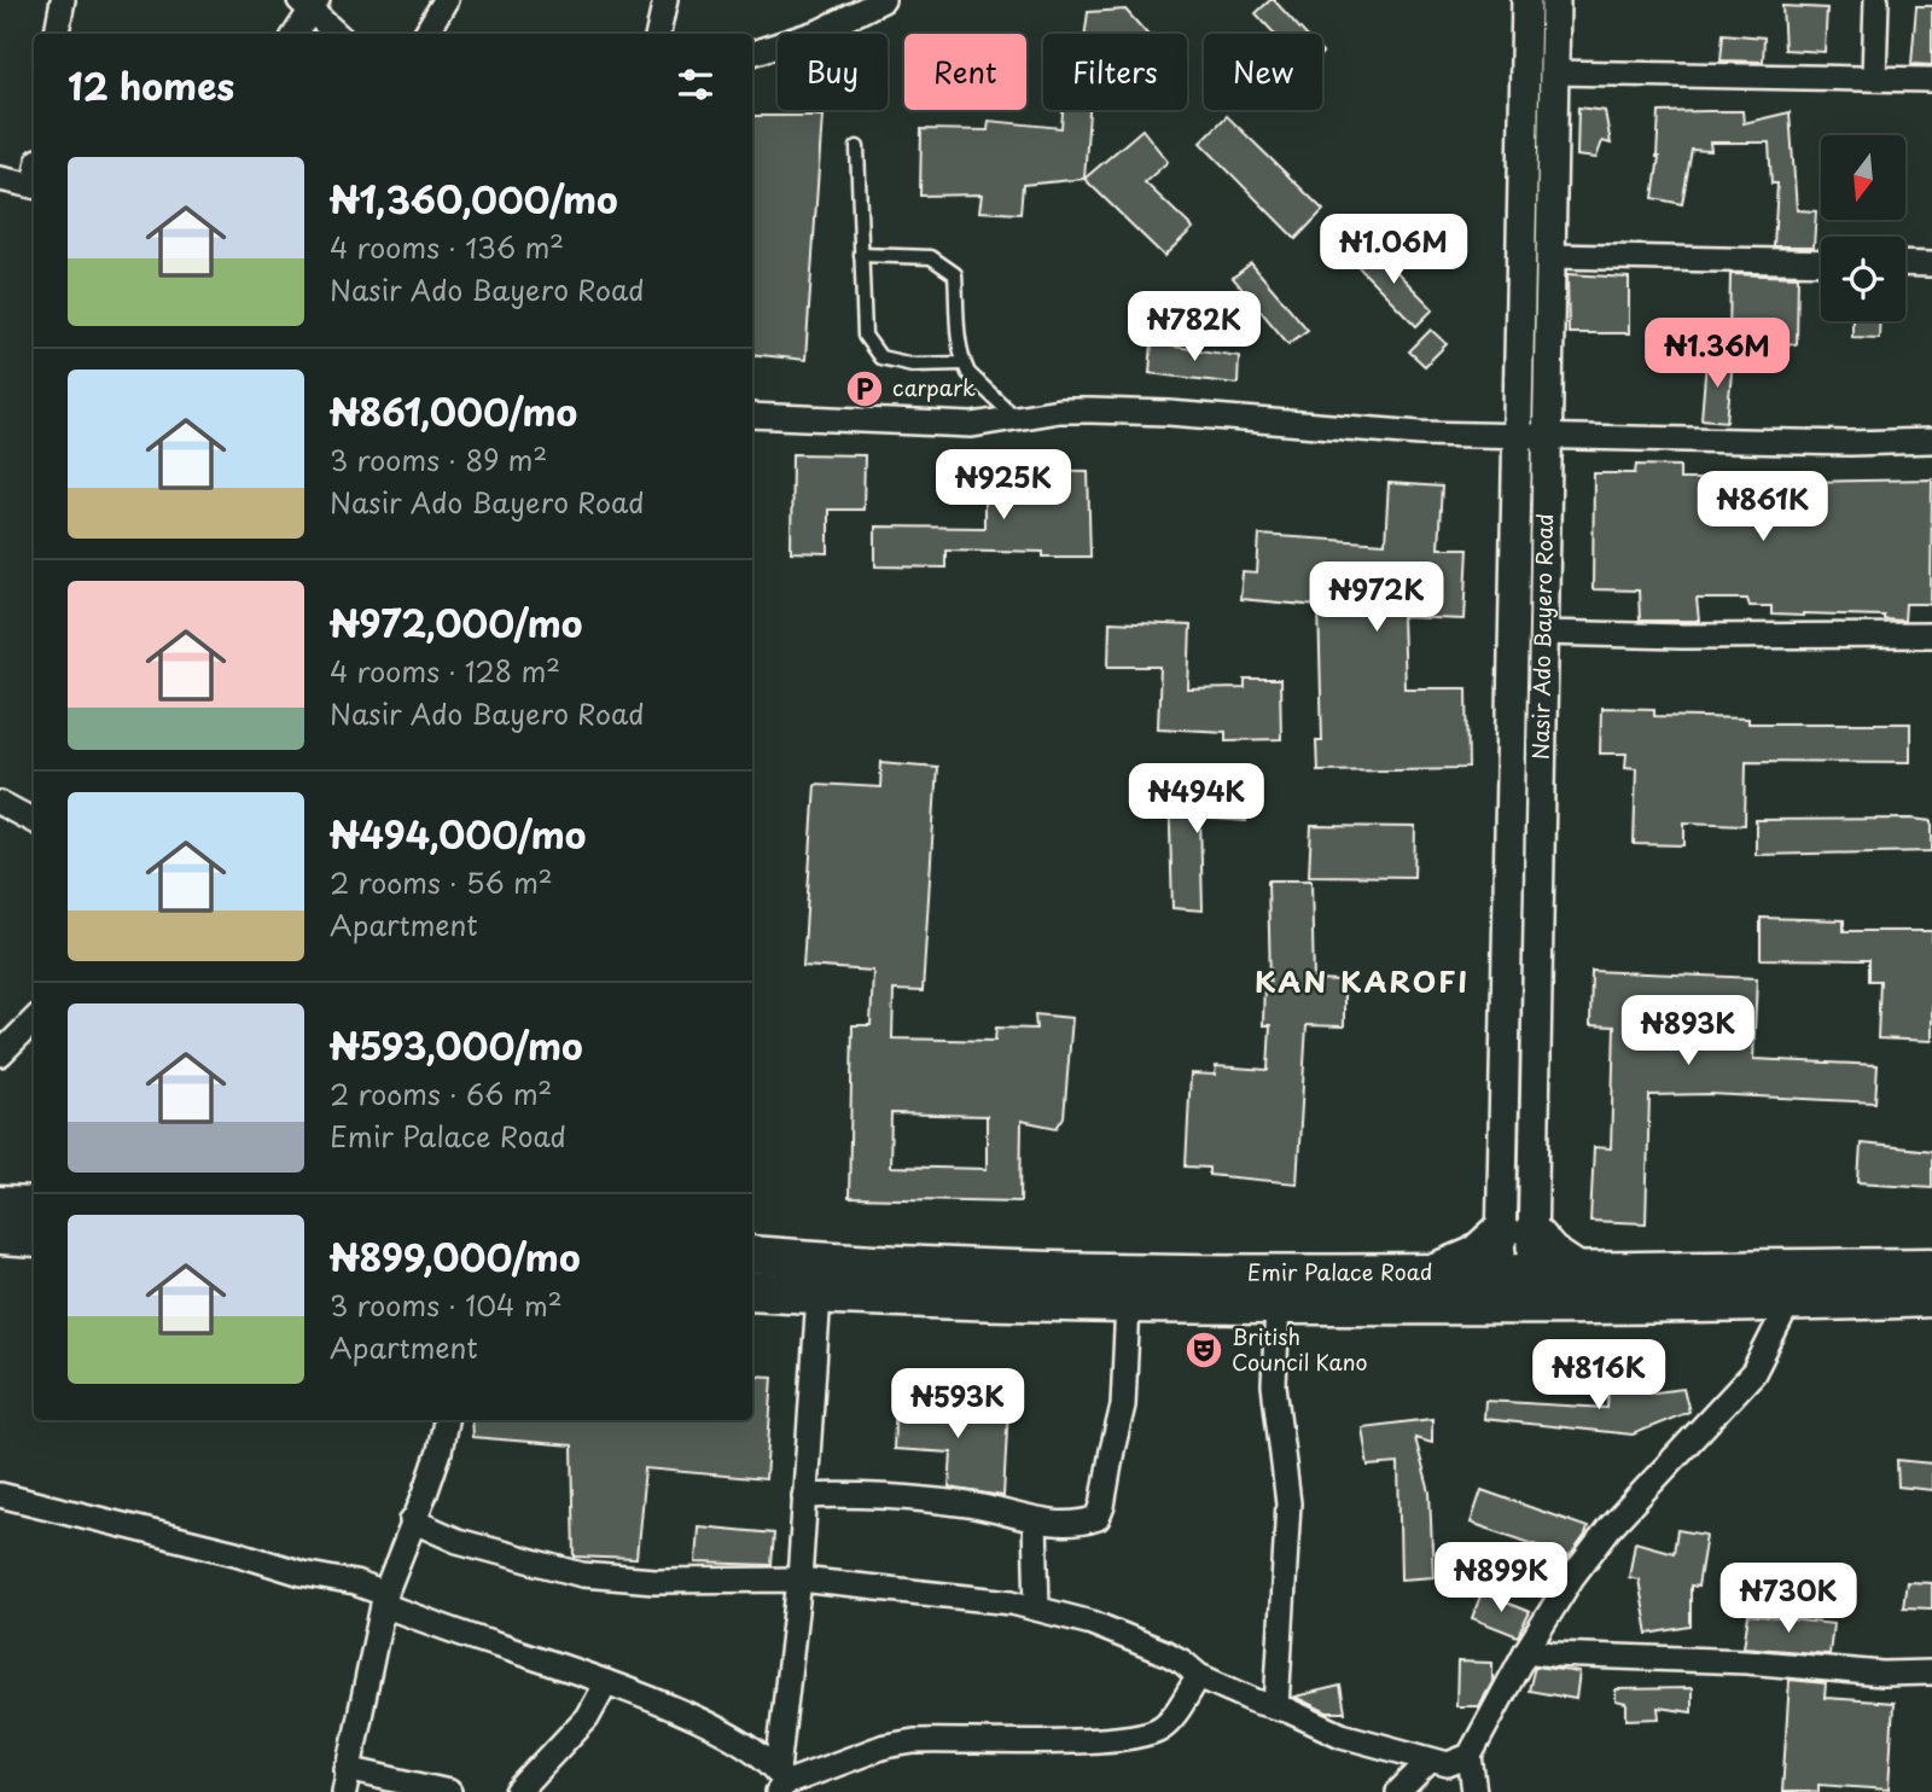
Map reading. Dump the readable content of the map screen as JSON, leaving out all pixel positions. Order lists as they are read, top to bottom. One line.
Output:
{"streets":{"main road":["Emir Palace Road"],"street":["Nasir Ado Bayero Road"]},"crossings":[["Nasir Ado Bayero Road","Emir Palace Road"]],"districts":["KAN KAROFI"],"places":{"parking":["carpark"],"theatre":["British Council Kano"]},"north":"bottom","page":{"chip":["Buy","Rent","Filters","New"],"heading":"12 homes","list":[{"name":"₦1,360,000/mo","note":"4 rooms · 136 m² · Nasir Ado Bayero Road"},{"name":"₦861,000/mo","note":"3 rooms · 89 m² · Nasir Ado Bayero Road"},{"name":"₦972,000/mo","note":"4 rooms · 128 m² · Nasir Ado Bayero Road"},{"name":"₦494,000/mo","note":"2 rooms · 56 m² · Apartment"},{"name":"₦593,000/mo","note":"2 rooms · 66 m² · Emir Palace Road"},{"name":"₦899,000/mo","note":"3 rooms · 104 m² · Apartment"}],"price":["₦1.06M","₦782K","₦1.36M","₦925K","₦861K","₦972K","₦494K","₦893K","₦816K","₦593K","₦899K","₦730K"]}}
